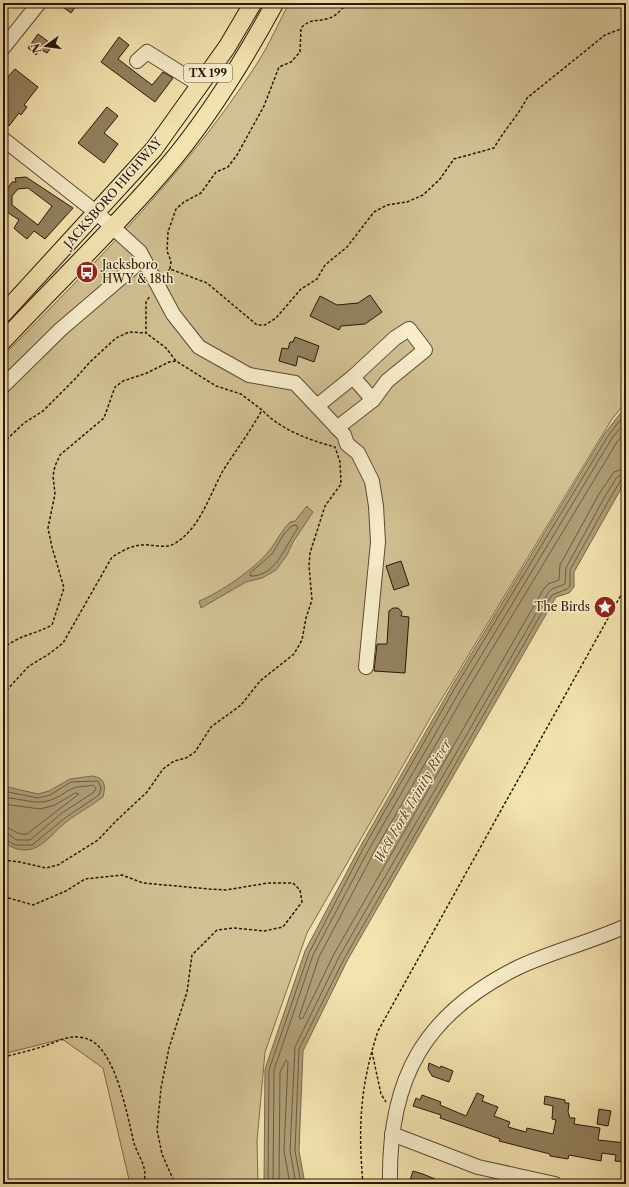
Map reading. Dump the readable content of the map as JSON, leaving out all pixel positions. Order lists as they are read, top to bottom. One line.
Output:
{"streets":{"main road":["TX 199","JACKSBORO HIGHWAY"]},"water":["West Fork Trinity River"],"places":{"bus stop":["Jacksboro HWY & 18th"],"place":["The Birds"]},"north":"left"}
